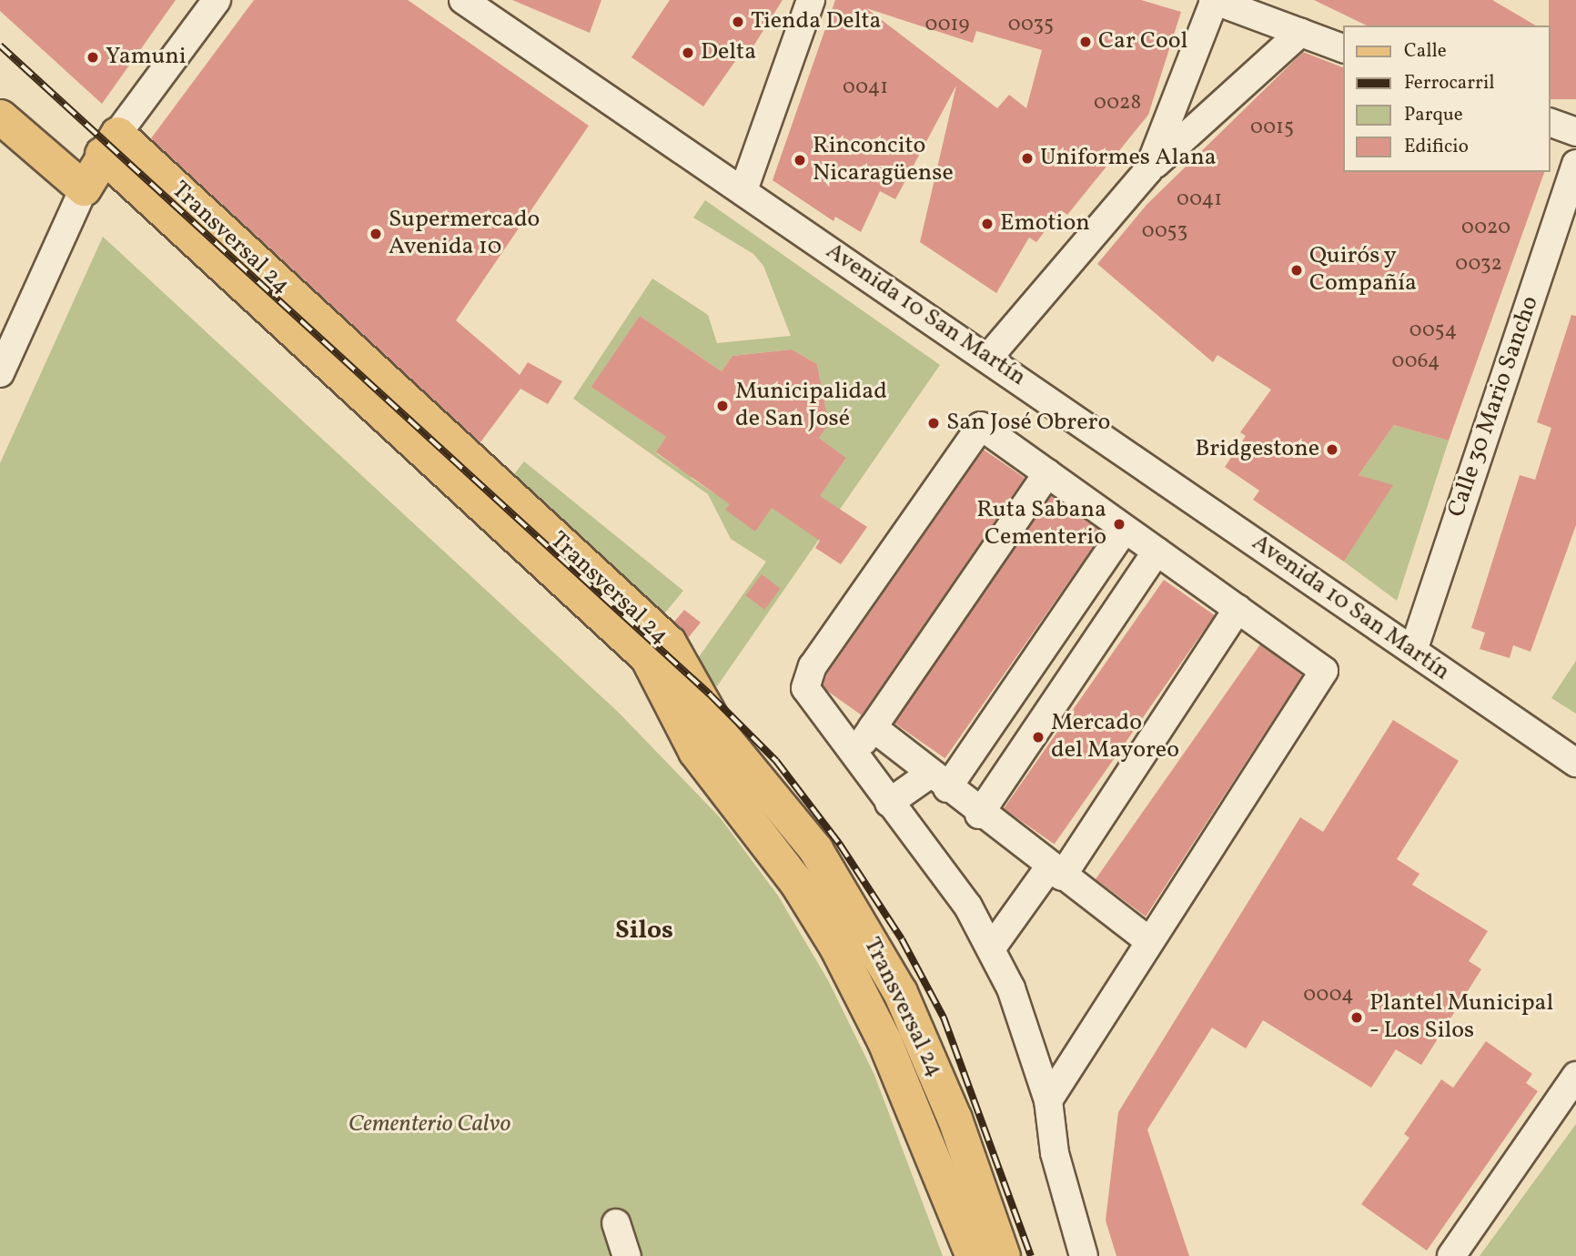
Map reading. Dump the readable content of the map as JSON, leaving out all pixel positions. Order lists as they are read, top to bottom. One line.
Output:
{"streets":{"main road":["Transversal 24"],"street":["Avenida 10 San Martín","Calle 30 Mario Sancho"]},"crossings":[["Avenida 10 San Martín","Calle 30 Mario Sancho"]],"districts":["Silos"],"parks":["Cementerio Calvo"],"places":["Tienda Delta","Car Cool","Delta","Yamuni","Uniformes Alana","Rinconcito Nicaragüense","Emotion","Supermercado Avenida 10","Quirós y Compañía","Municipalidad de San José","San José Obrero","Bridgestone","Ruta Sabana Cementerio","Mercado del Mayoreo","Plantel Municipal - Los Silos"],"house_numbers":["0019","0035","0041","0028","0015","0041","0020","0053","0032","0054","0064","0004"],"legend":["Calle","Ferrocarril","Parque","Edificio"]}
